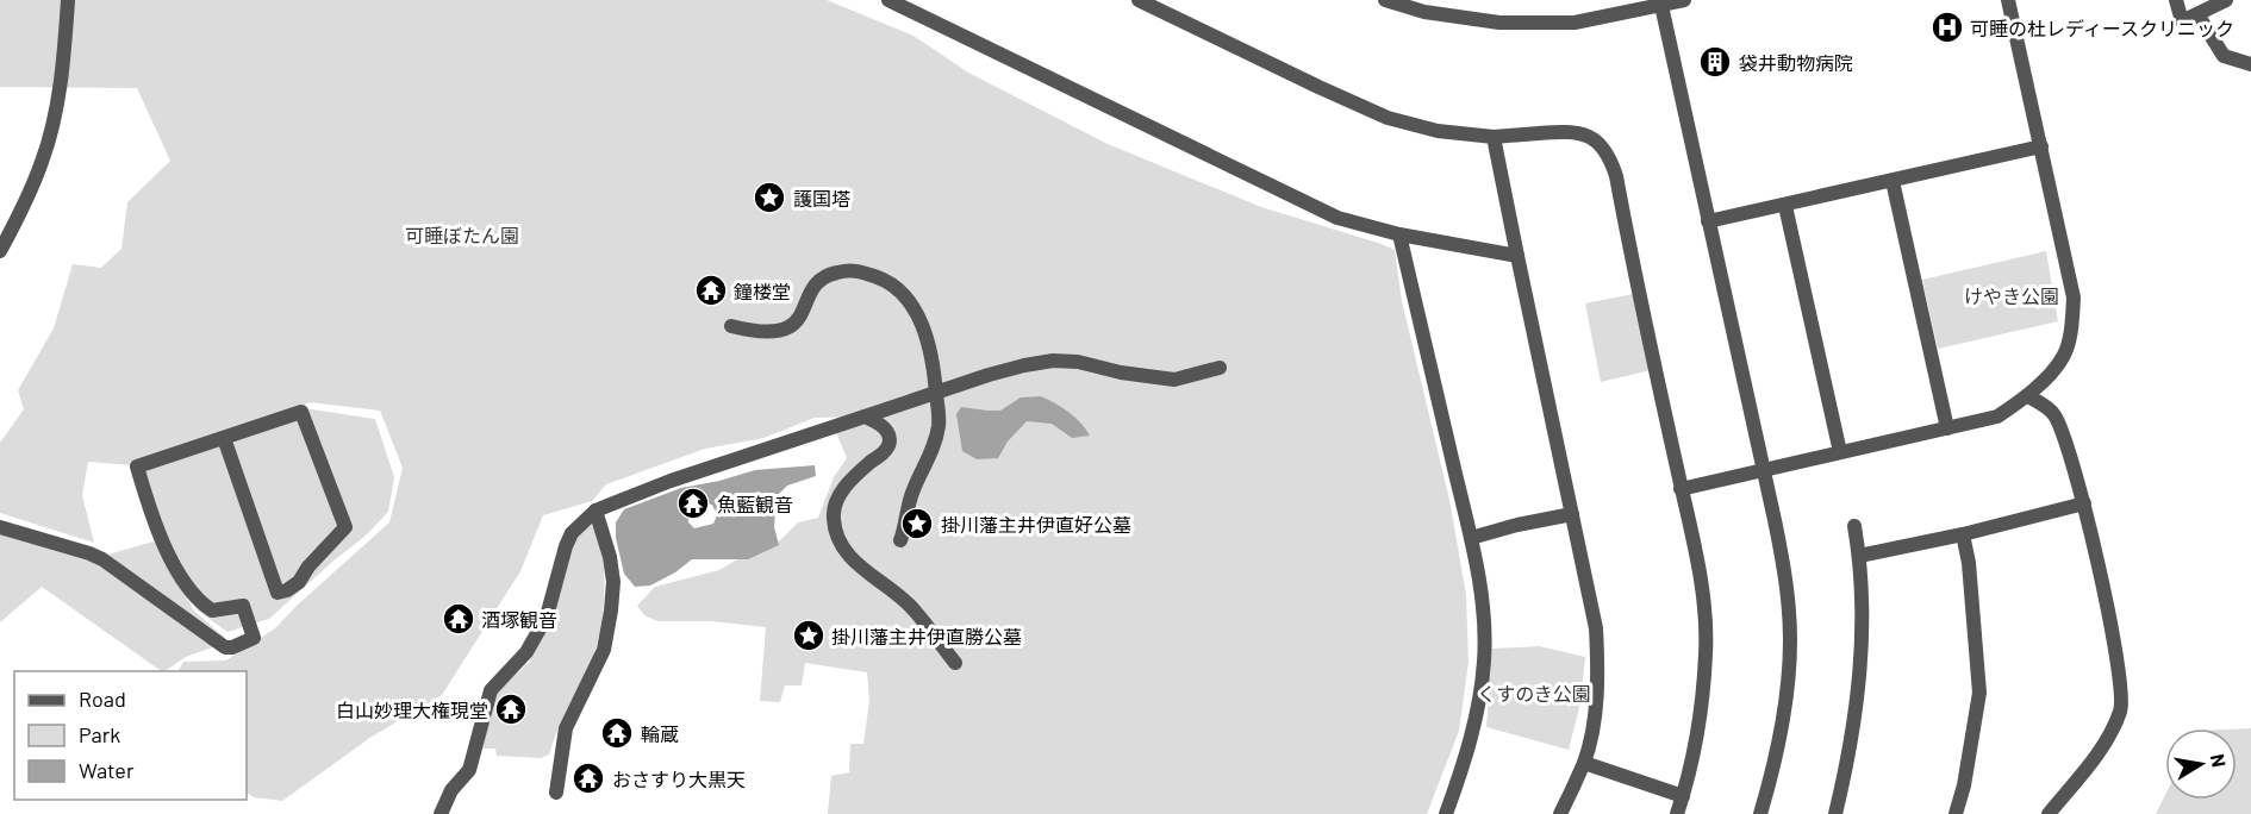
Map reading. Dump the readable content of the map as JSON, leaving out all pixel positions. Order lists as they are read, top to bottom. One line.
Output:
{"parks":["可睡ぼたん園","けやき公園","くすのき公園"],"places":{"hospital":["可睡の杜レディースクリニック"],"building":["袋井動物病院"],"place":["護国塔","掛川藩主井伊直好公墓","掛川藩主井伊直勝公墓"],"temple":["鐘楼堂","魚藍観音","酒塚観音","白山妙理大権現堂","輪蔵","おさすり大黒天"]},"legend":["Road","Park","Water"],"north":"right"}
